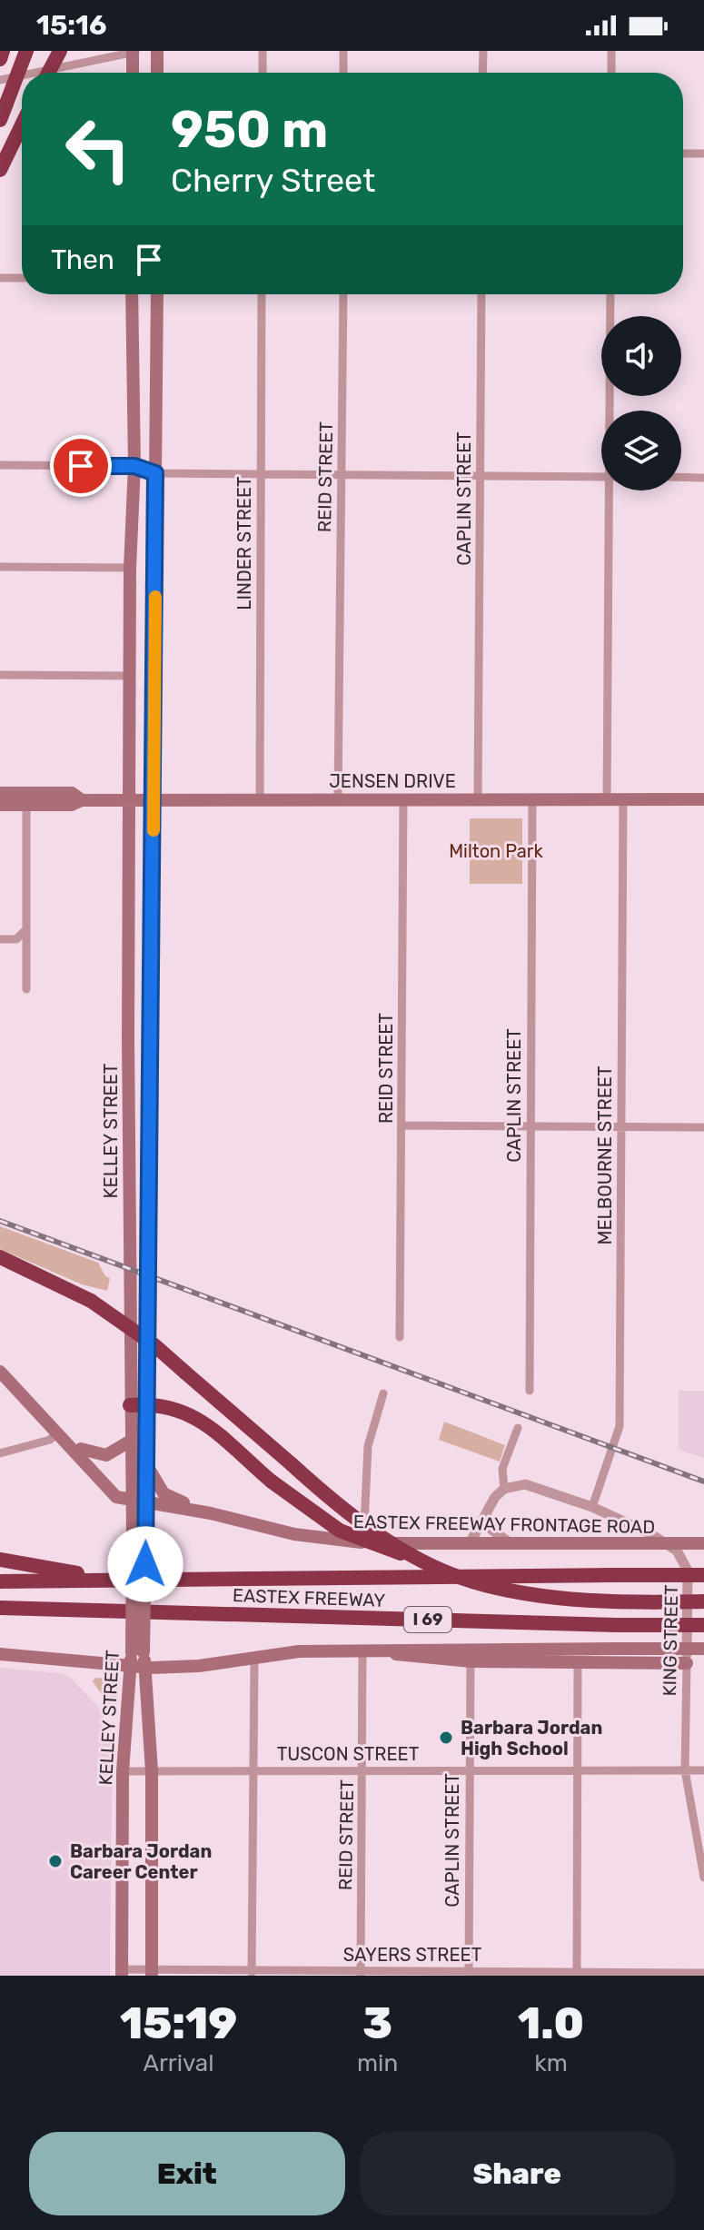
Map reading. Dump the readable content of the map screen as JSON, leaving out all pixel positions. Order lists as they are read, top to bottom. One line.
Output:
{"streets":{"highway":["EASTEX FREEWAY","I 69"],"main road":["JENSEN DRIVE","KELLEY STREET","EASTEX FREEWAY FRONTAGE ROAD"],"street":["REID STREET","CAPLIN STREET","LINDER STREET","MELBOURNE STREET","KING STREET","TUSCON STREET","SAYERS STREET"]},"crossings":[["REID STREET","JENSEN DRIVE"],["REID STREET","TUSCON STREET"],["REID STREET","SAYERS STREET"],["CAPLIN STREET","JENSEN DRIVE"],["CAPLIN STREET","TUSCON STREET"],["CAPLIN STREET","SAYERS STREET"],["LINDER STREET","JENSEN DRIVE"],["JENSEN DRIVE","KELLEY STREET"],["JENSEN DRIVE","MELBOURNE STREET"],["KELLEY STREET","EASTEX FREEWAY FRONTAGE ROAD"],["KELLEY STREET","TUSCON STREET"],["KELLEY STREET","SAYERS STREET"],["MELBOURNE STREET","KING STREET"],["KING STREET","TUSCON STREET"]],"parks":["Milton Park"],"places":["Barbara Jordan High School","Barbara Jordan Career Center"],"page":{"status":"15:16","turn":["950 m","Cherry Street"],"then":"Then","eta":["15:19","Arrival","3","min","1.0","km"],"buttons":["Exit","Share"]}}
